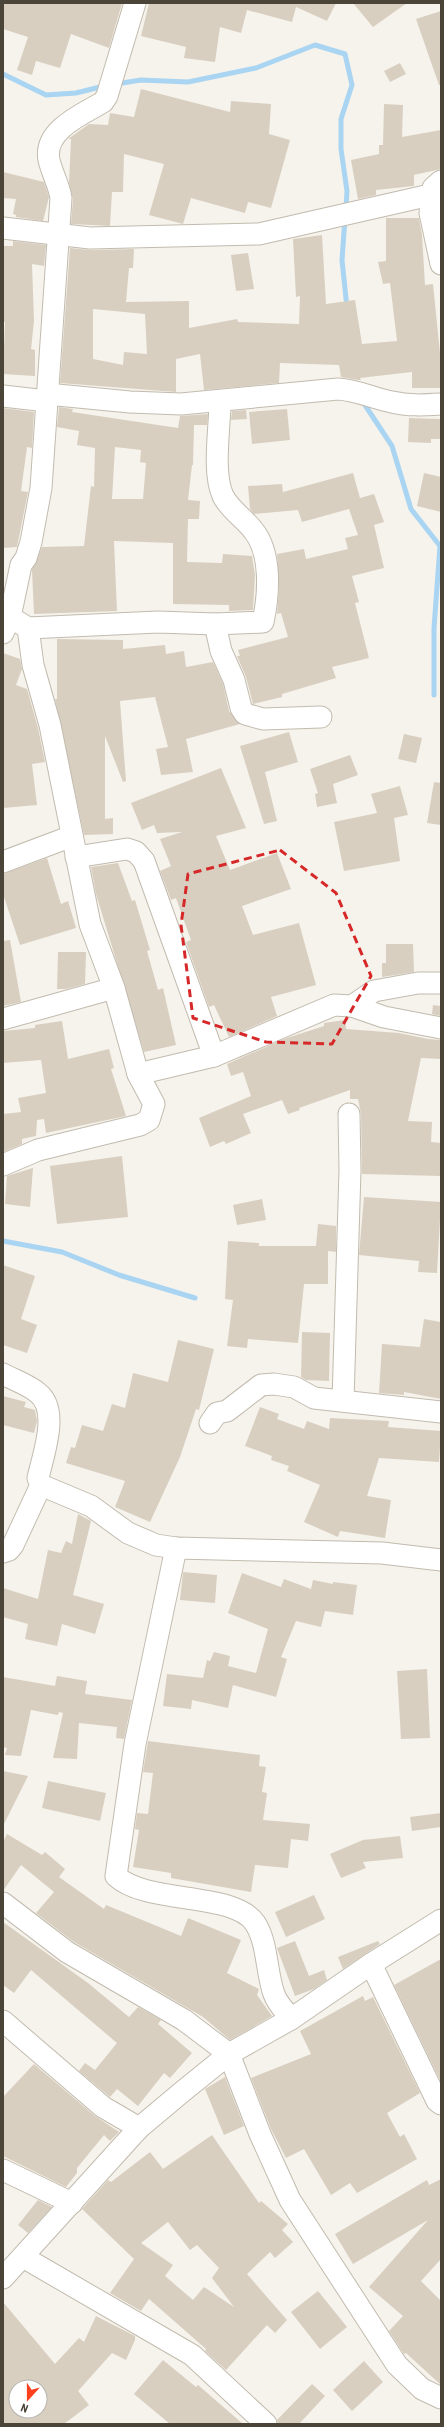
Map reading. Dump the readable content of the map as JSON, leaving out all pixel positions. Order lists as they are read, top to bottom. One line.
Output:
{"north":"bottom"}
